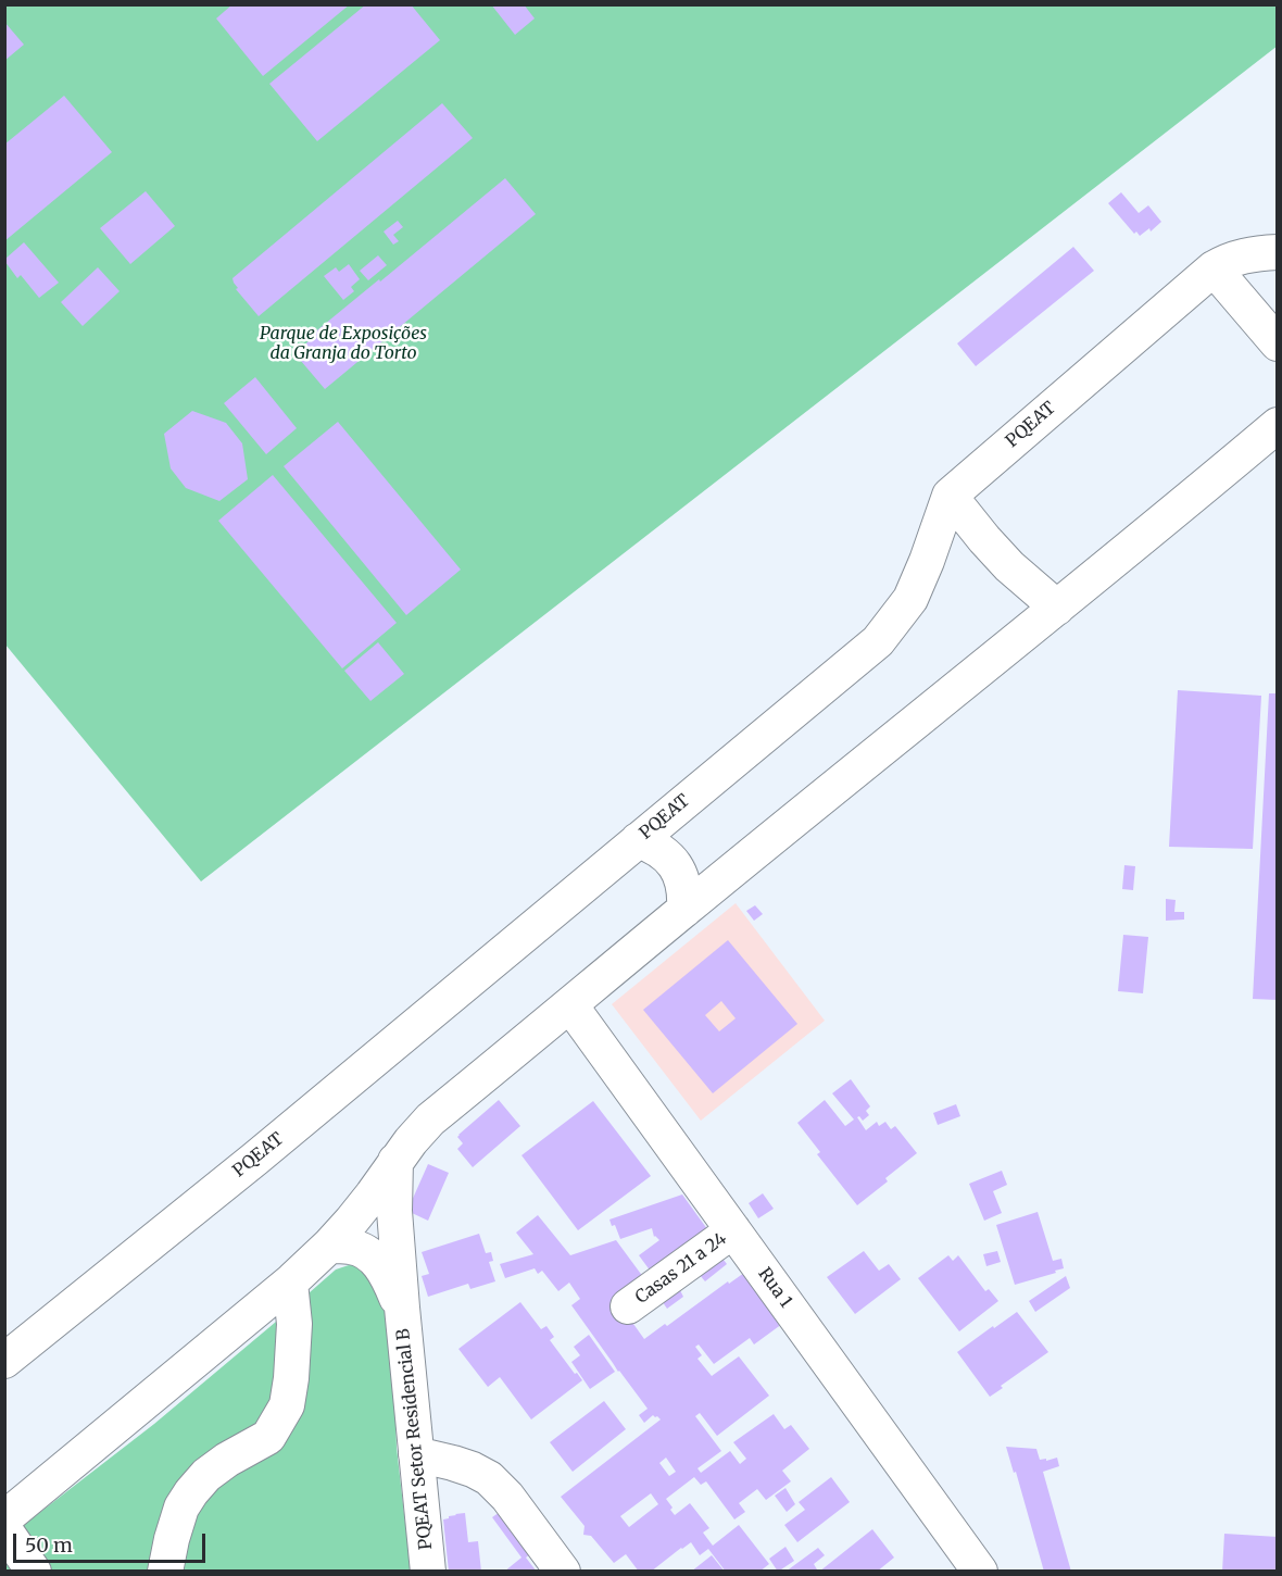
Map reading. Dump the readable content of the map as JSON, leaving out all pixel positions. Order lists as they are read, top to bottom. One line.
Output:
{"streets":{"street":["PQEAT","Casas 21 a 24","Rua 1","PQEAT Setor Residencial B"]},"crossings":[["Casas 21 a 24","Rua 1"]],"parks":["Parque de Exposições da Granja do Torto"],"scale_bar":"50 m"}
